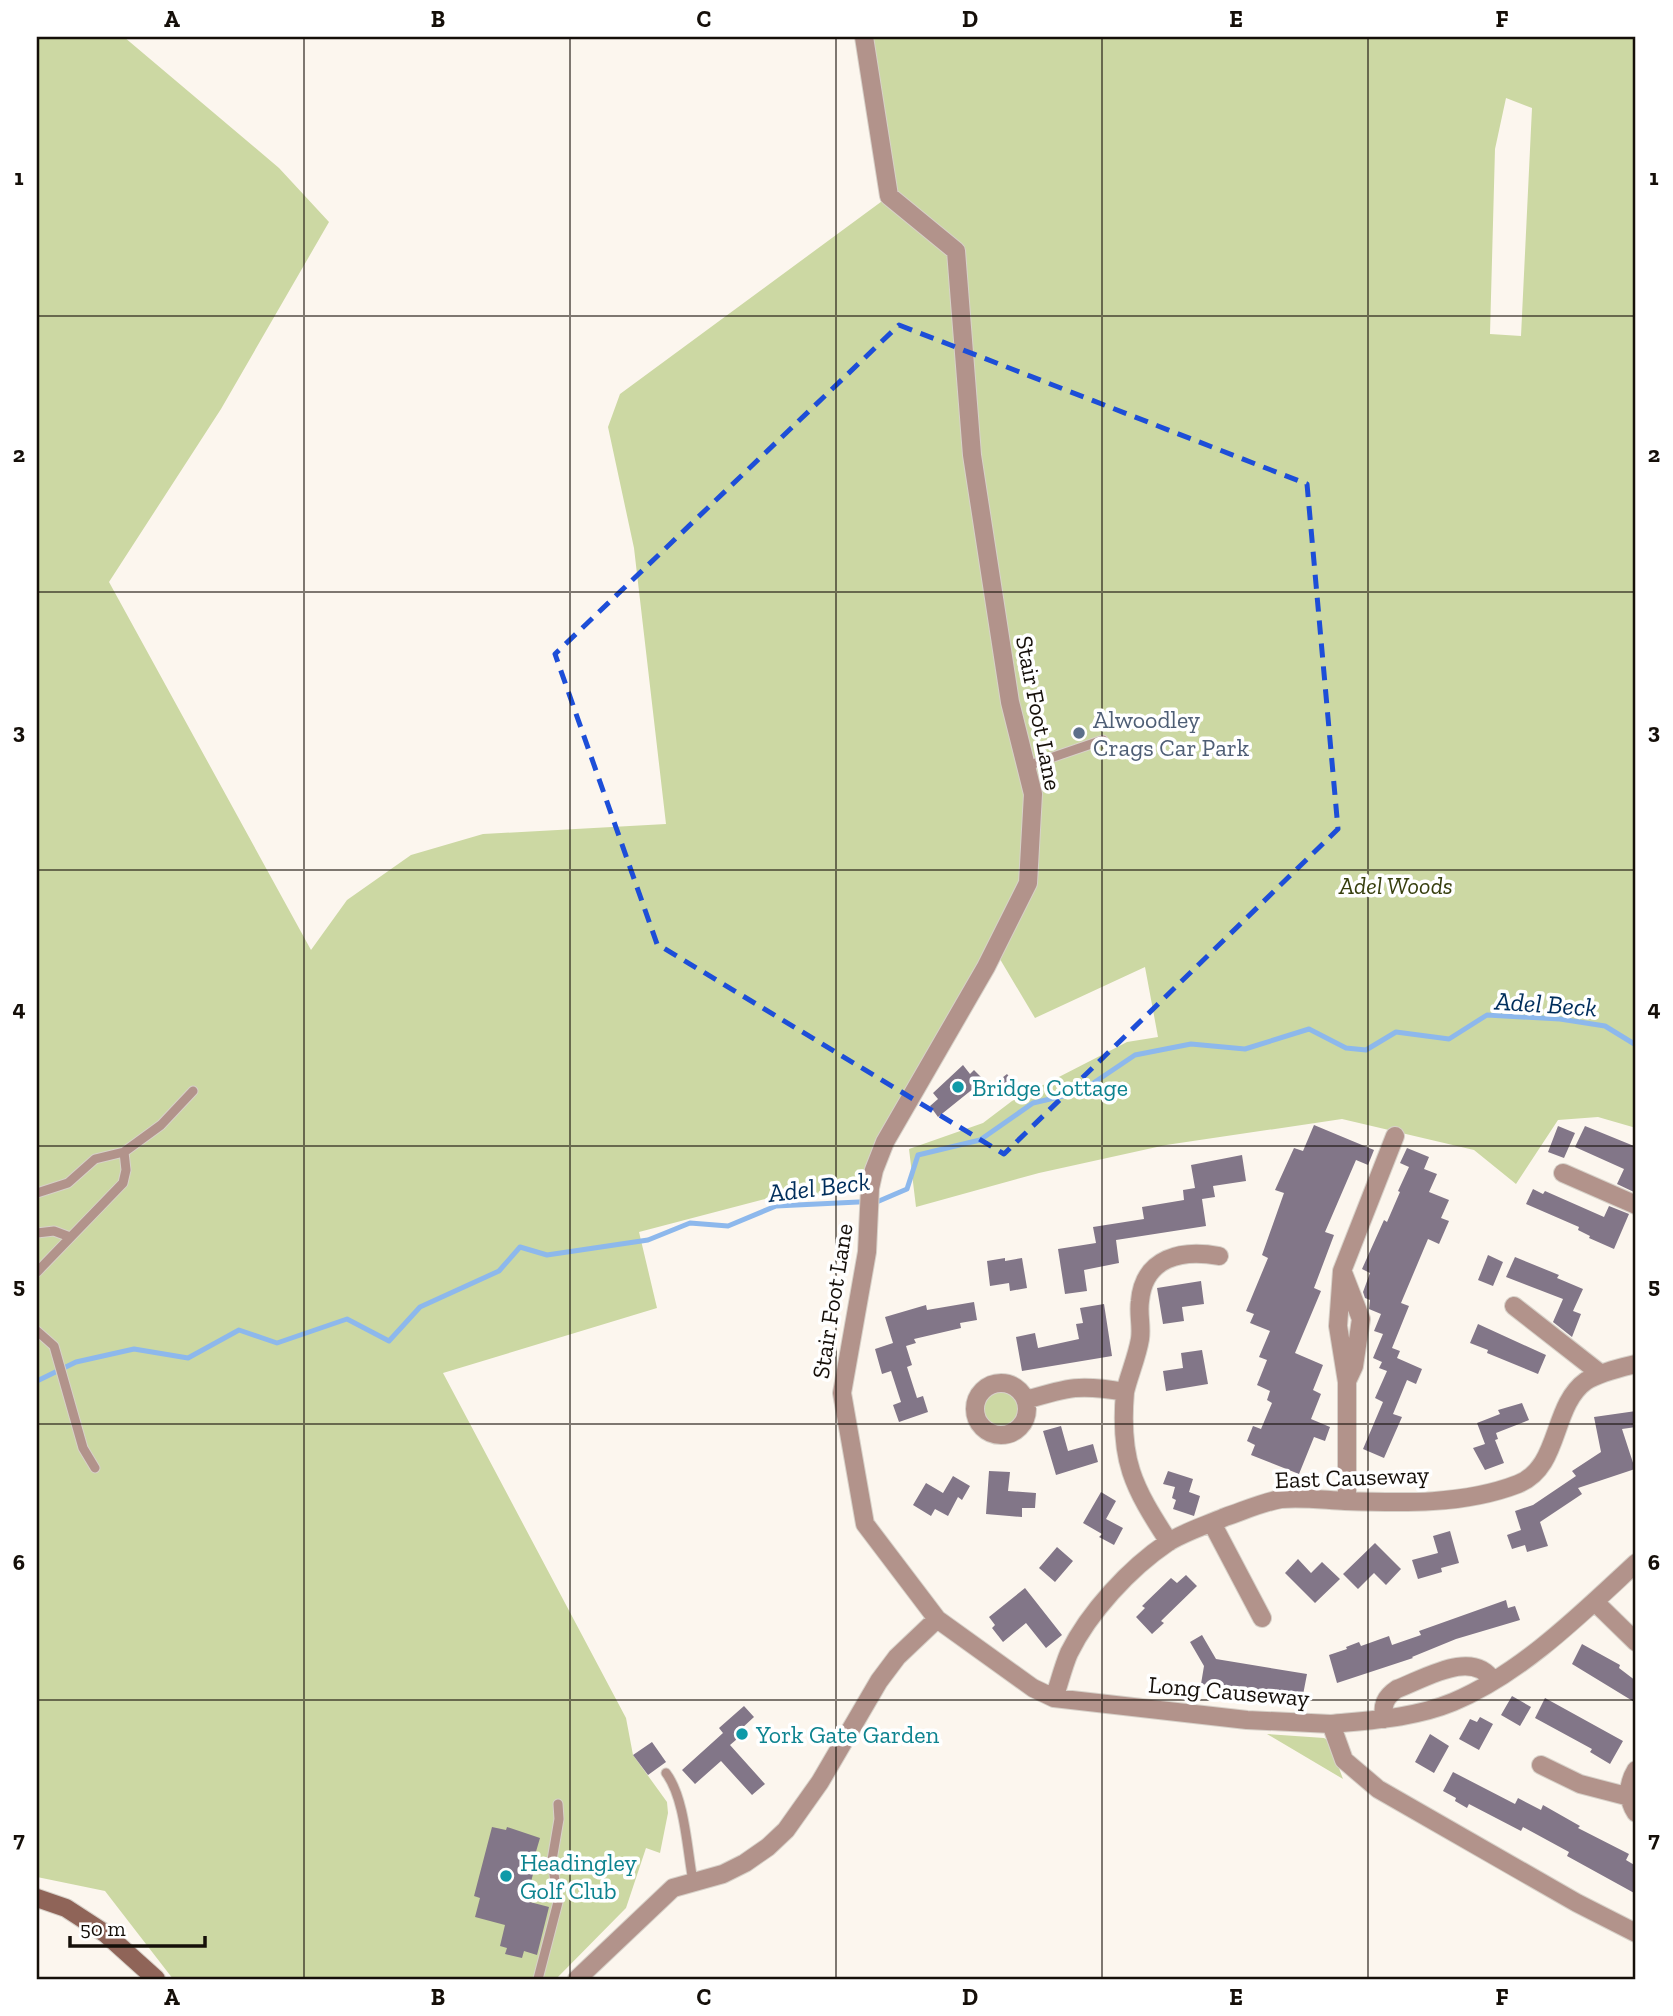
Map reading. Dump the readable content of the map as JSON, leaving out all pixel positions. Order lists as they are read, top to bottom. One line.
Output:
{"streets":{"street":["Stair Foot Lane","East Causeway","Long Causeway"]},"crossings":[["Stair Foot Lane","Long Causeway"],["East Causeway","Long Causeway"]],"water":["Adel Beck"],"parks":["Adel Woods"],"places":["Alwoodley Crags Car Park","Bridge Cottage","York Gate Garden","Headingley Golf Club"],"scale_bar":"50 m","grid":{"columns":["A","B","C","D","E","F"],"rows":["1","2","3","4","5","6","7"]}}
